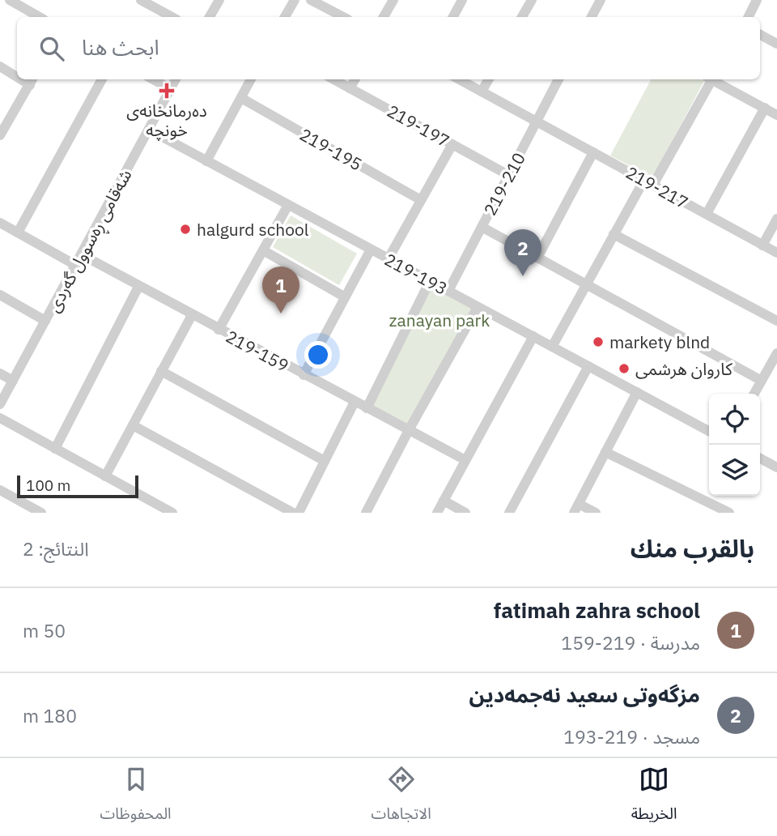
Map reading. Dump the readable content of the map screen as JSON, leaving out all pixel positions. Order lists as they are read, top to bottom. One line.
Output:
{"streets":{"street":["219-197","219-195","219-210","219-217","شەقامی ڕەسوول گەردی","219-193","219-159"]},"crossings":[["219-197","219-210"],["219-210","219-217"],["219-210","219-193"],["شەقامی ڕەسوول گەردی","219-193"],["شەقامی ڕەسوول گەردی","219-159"]],"parks":["zanayan park"],"places":{"health":["دەرمانخانەی خونچە"],"other":["halgurd school","markety blnd","كاروان هرشمی"]},"scale_bar":"100 m","page":{"search":"ابحث هنا","pins":["2","1"],"scale":"100 m","heading":["بالقرب منك","النتائج: 2"],"list":[{"mark":"1","name":"fatimah zahra school","note":"مدرسة · 219-159","value":"50 m"},{"mark":"2","name":"مزگەوتی سعید نەجمەدین","note":"مسجد · 219-193","value":"180 m"}],"nav":["الخريطة","الاتجاهات","المحفوظات"]}}
